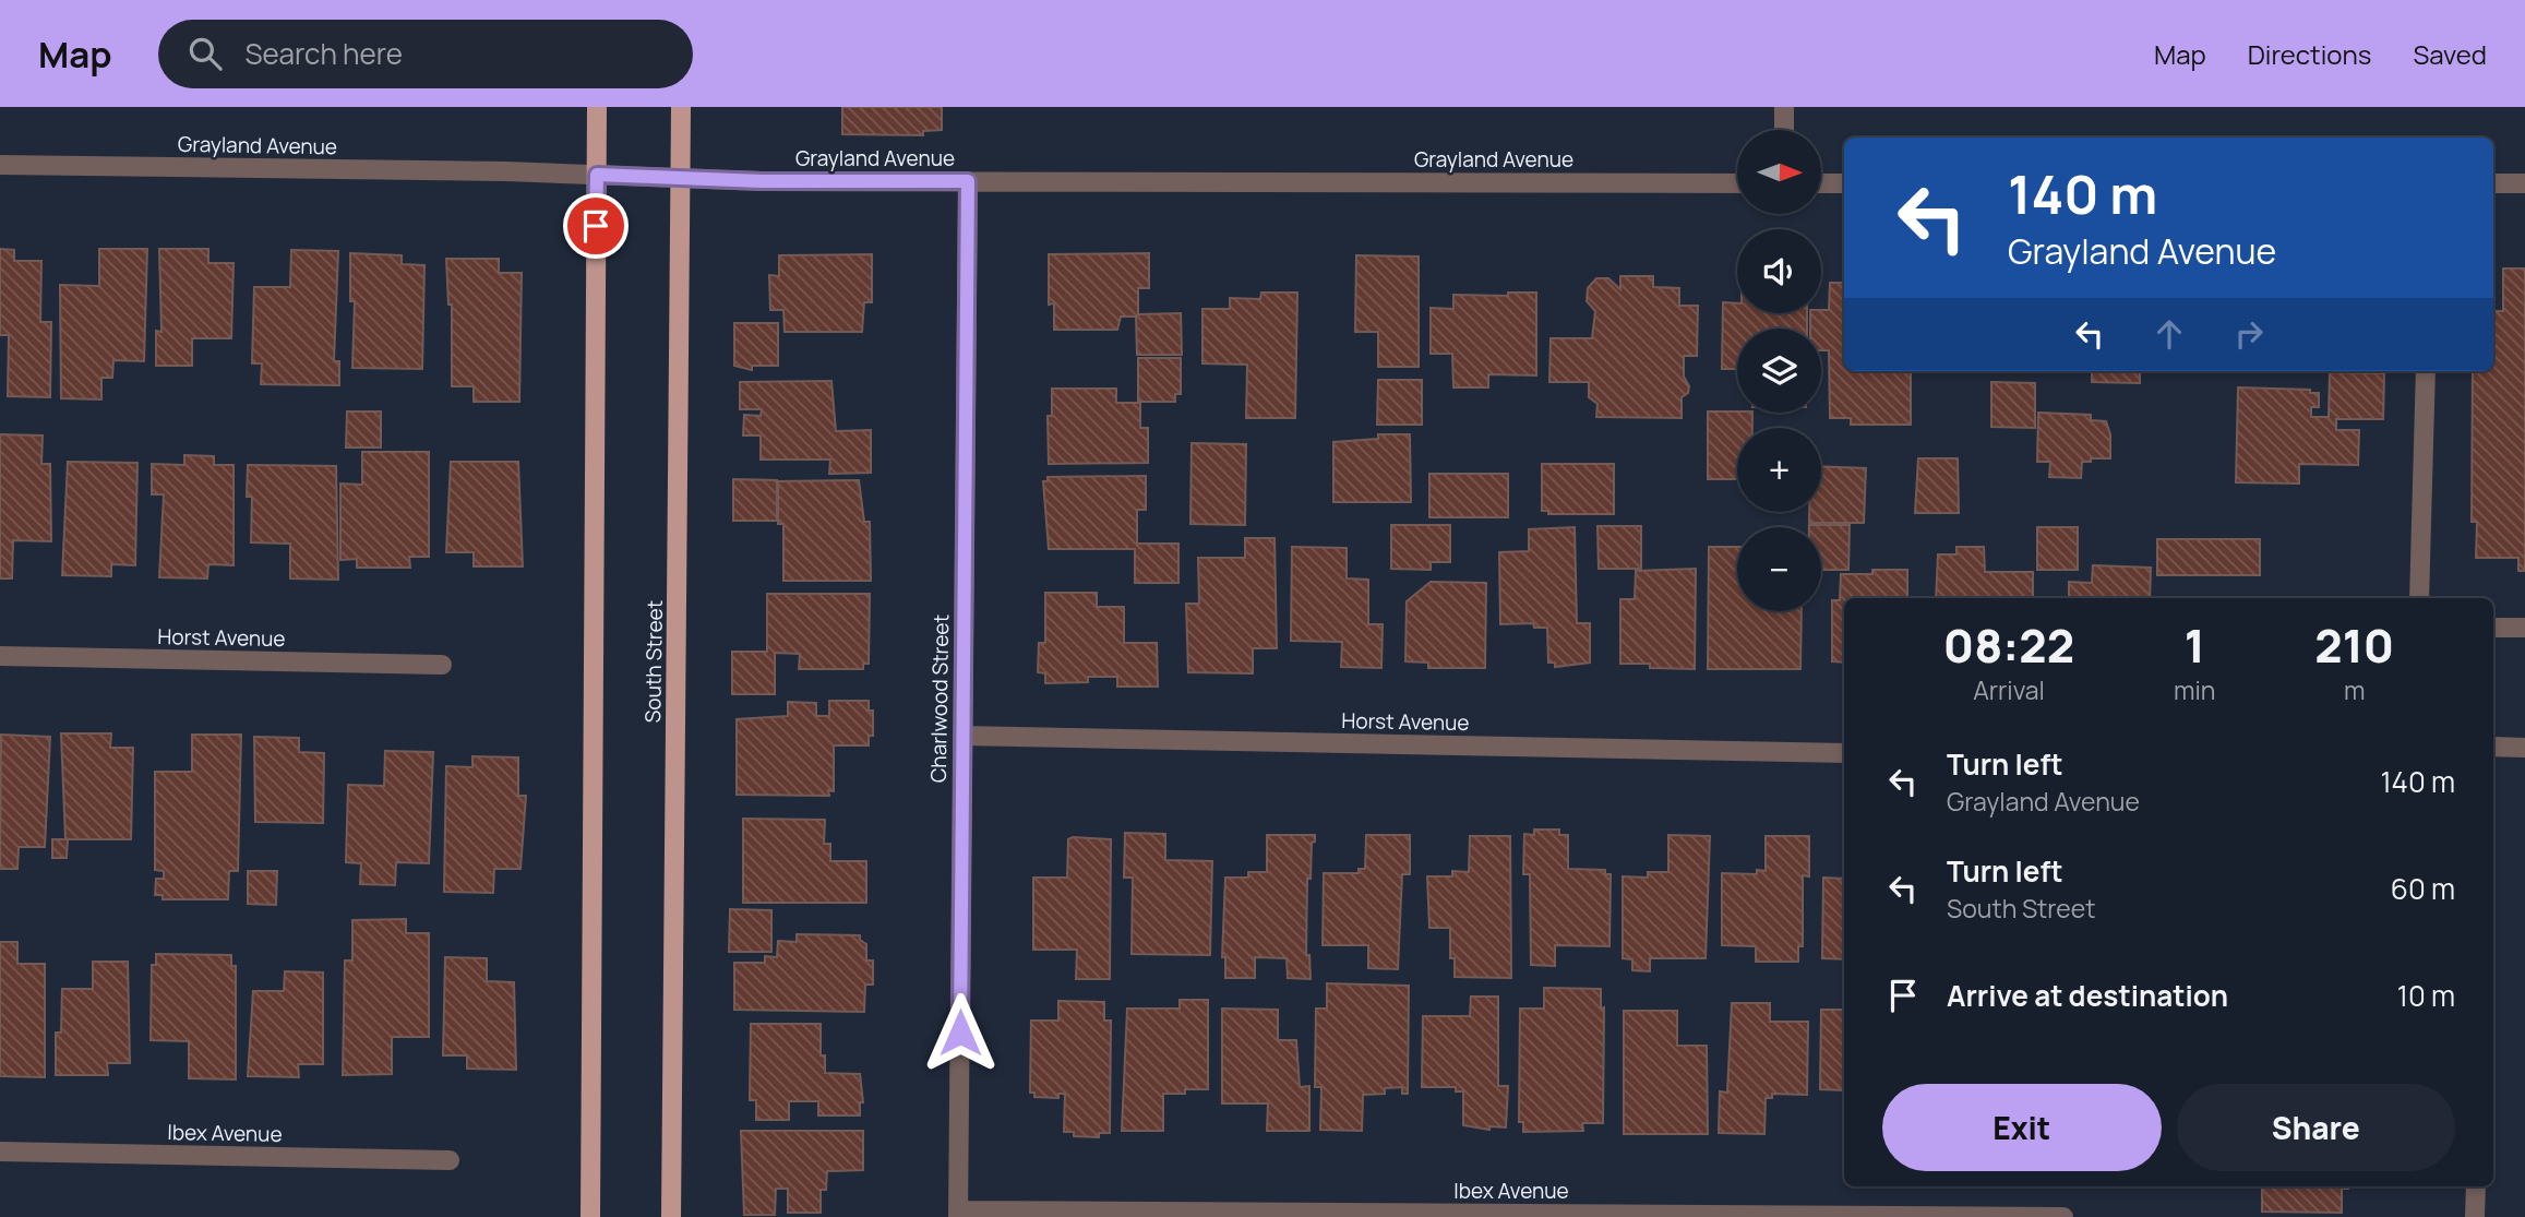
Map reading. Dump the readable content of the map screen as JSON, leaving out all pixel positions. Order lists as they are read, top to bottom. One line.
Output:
{"streets":{"main road":["South Street"],"street":["Grayland Avenue","Horst Avenue","Charlwood Street","Ibex Avenue"]},"crossings":[["Grayland Avenue","South Street"],["Grayland Avenue","Charlwood Street"],["Horst Avenue","Charlwood Street"],["Charlwood Street","Ibex Avenue"]],"north":"right","page":{"header":"Map","search":"Search here","nav":["Map","Directions","Saved"],"map_buttons":["+","−"],"turn":["140 m","Grayland Avenue"],"eta":["08:22","Arrival","1","min","210","m"],"list":[{"name":"Turn left","note":"Grayland Avenue","value":"140 m"},{"name":"Turn left","note":"South Street","value":"60 m"},{"name":"Arrive at destination","value":"10 m"}],"buttons":["Exit","Share"]}}
